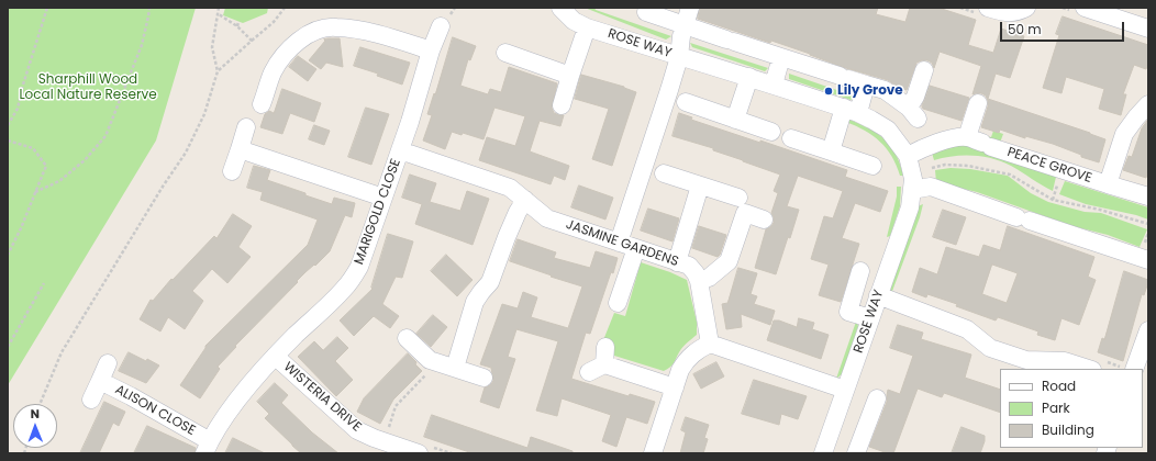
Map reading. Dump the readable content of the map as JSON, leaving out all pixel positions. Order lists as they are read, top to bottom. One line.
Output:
{"streets":{"street":["ROSE WAY","PEACE GROVE","MARIGOLD CLOSE","JASMINE GARDENS","WISTERIA DRIVE","ALISON CLOSE"]},"crossings":[["MARIGOLD CLOSE","JASMINE GARDENS"],["MARIGOLD CLOSE","WISTERIA DRIVE"],["MARIGOLD CLOSE","ALISON CLOSE"]],"parks":["Sharphill Wood Local Nature Reserve"],"places":["Lily Grove"],"legend":["Road","Park","Building"],"scale_bar":"50 m","north":"top"}
